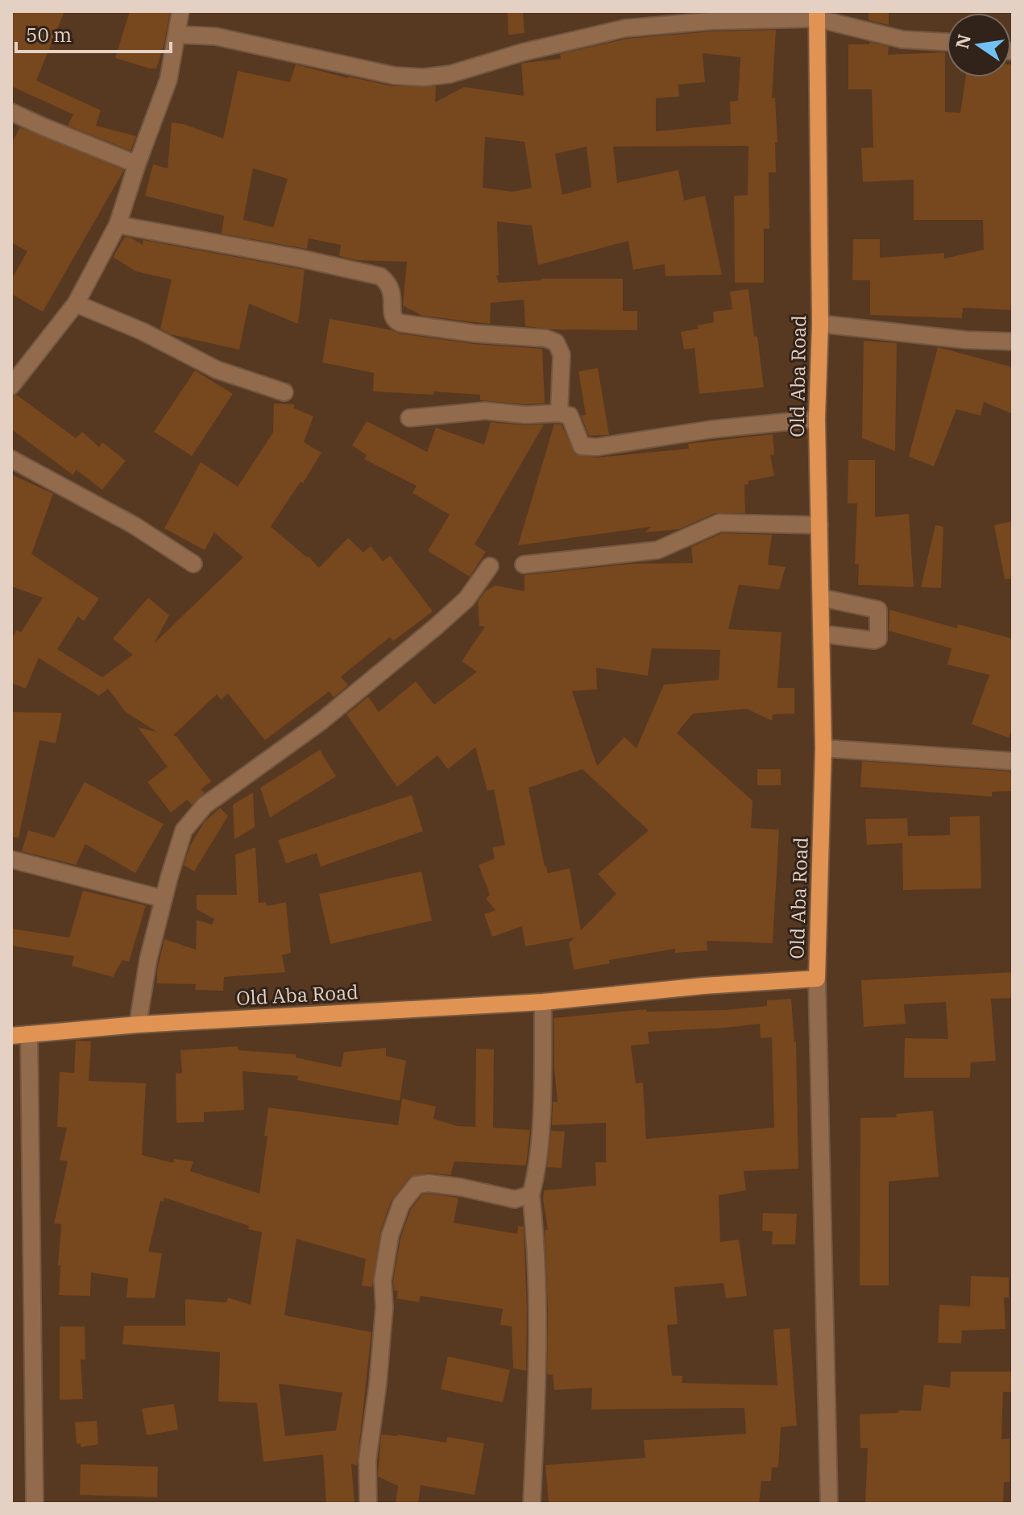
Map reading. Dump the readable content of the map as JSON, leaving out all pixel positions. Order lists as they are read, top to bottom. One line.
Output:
{"streets":{"main road":["Old Aba Road"]},"scale_bar":"50 m","north":"left"}
